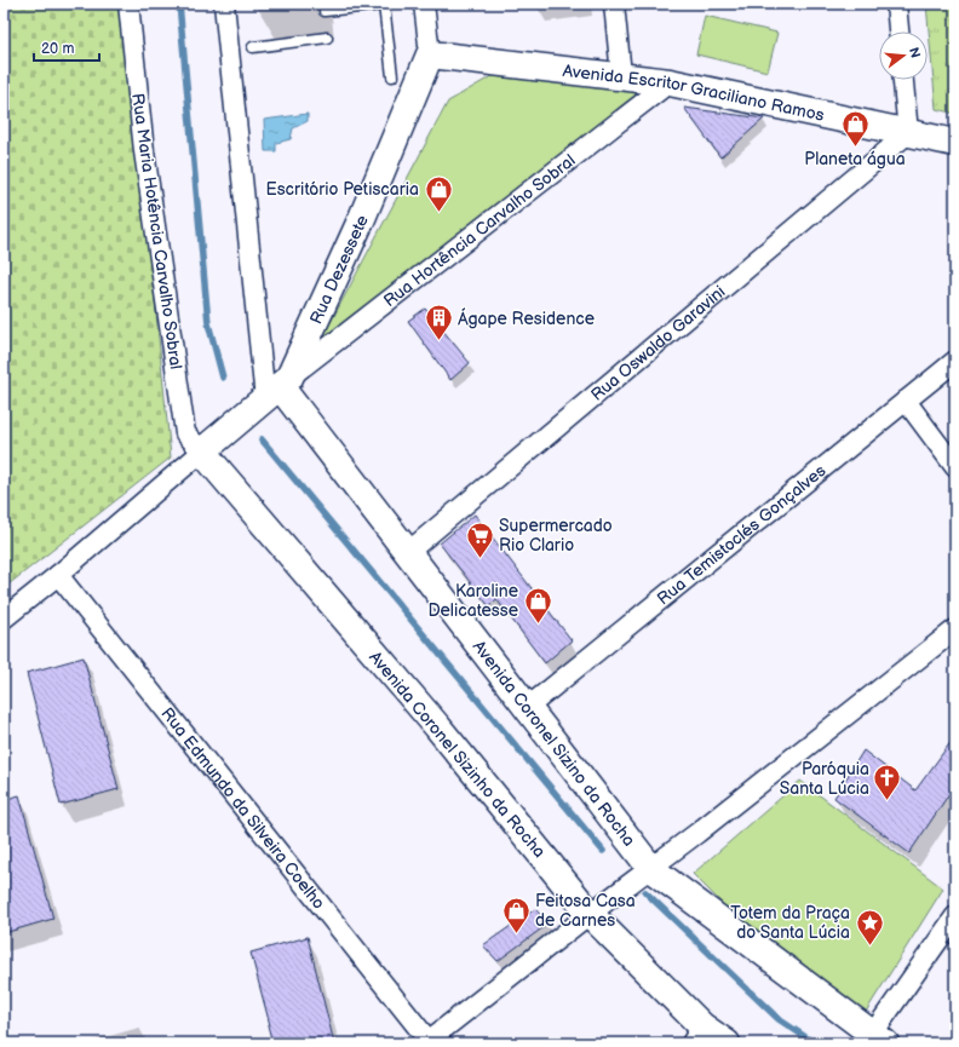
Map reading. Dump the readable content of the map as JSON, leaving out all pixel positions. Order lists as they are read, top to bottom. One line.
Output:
{"streets":{"street":["Avenida Escritor Graciliano Ramos","Rua Hortência Carvalho Sobral","Rua Maria Hotência Carvalho Sobral","Rua Dezessete","Rua Oswaldo Garavini","Rua Temistoclés Gonçalves","Avenida Coronel Sizino da Rocha","Avenida Coronel Sizinho da Rocha","Rua Edmundo da Silveira Coelho"]},"crossings":[["Avenida Escritor Graciliano Ramos","Rua Hortência Carvalho Sobral"],["Avenida Escritor Graciliano Ramos","Rua Dezessete"],["Avenida Escritor Graciliano Ramos","Rua Oswaldo Garavini"],["Rua Hortência Carvalho Sobral","Rua Dezessete"],["Rua Hortência Carvalho Sobral","Avenida Coronel Sizino da Rocha"],["Rua Maria Hotência Carvalho Sobral","Rua Dezessete"],["Rua Maria Hotência Carvalho Sobral","Avenida Coronel Sizinho da Rocha"],["Rua Dezessete","Avenida Coronel Sizino da Rocha"],["Rua Dezessete","Avenida Coronel Sizinho da Rocha"],["Rua Oswaldo Garavini","Avenida Coronel Sizino da Rocha"],["Rua Temistoclés Gonçalves","Avenida Coronel Sizino da Rocha"]],"places":{"shop":["Planeta água","Escritório Petiscaria","Karoline Delicatesse","Feitosa Casa de Carnes"],"building":["Ágape Residence"],"supermarket":["Supermercado Rio Clario"],"church":["Paróquia Santa Lúcia"],"place":["Totem da Praça do Santa Lúcia"]},"scale_bar":"20 m","north":"right"}
